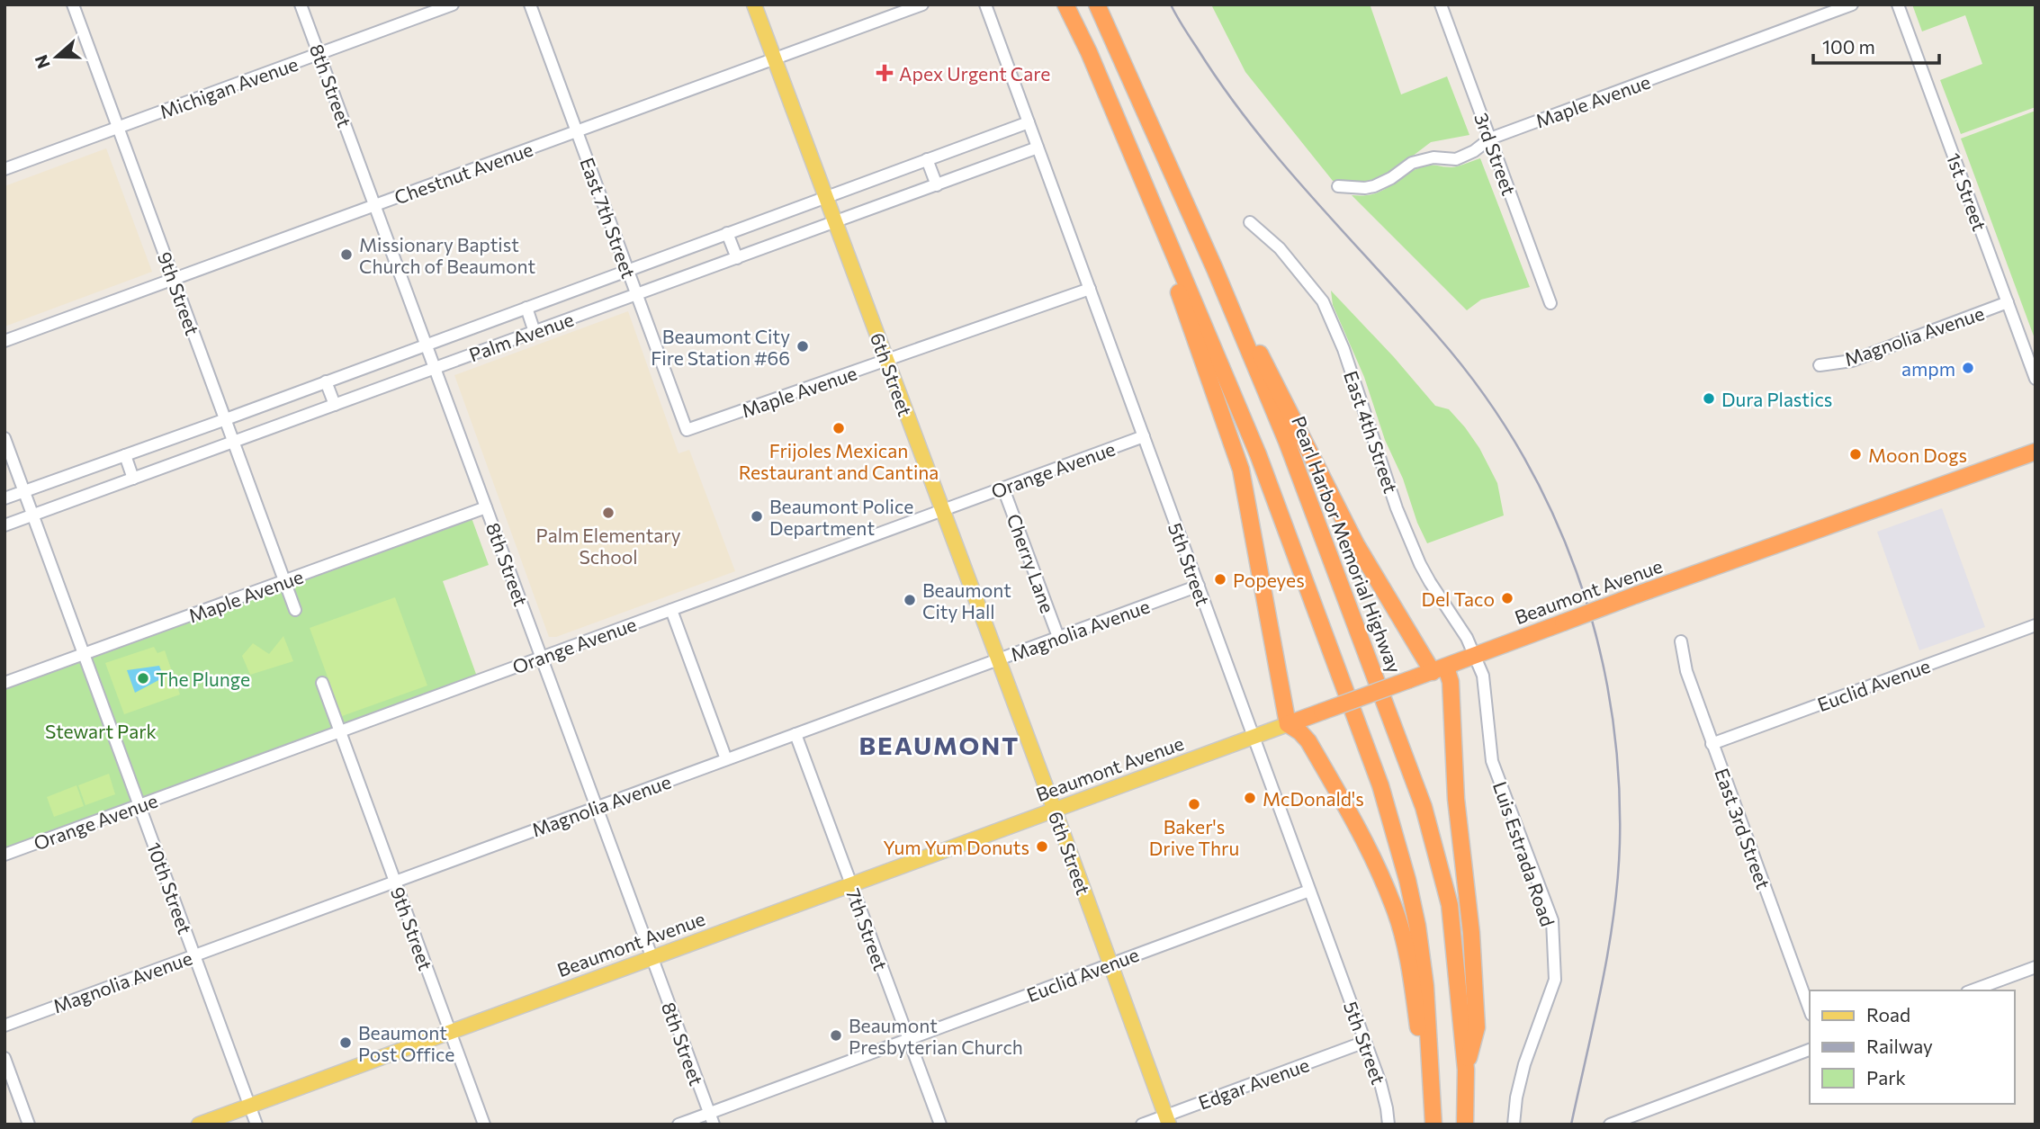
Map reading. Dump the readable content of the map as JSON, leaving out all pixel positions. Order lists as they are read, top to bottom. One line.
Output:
{"streets":{"highway":["Pearl Harbor Memorial Highway","Beaumont Avenue"],"main road":["6th Street"],"street":["8th Street","Michigan Avenue","Maple Avenue","3rd Street","Chestnut Avenue","1st Street","East 7th Street","9th Street","Magnolia Avenue","Palm Avenue","East 4th Street","Orange Avenue","Cherry Lane","5th Street","Euclid Avenue","East 3rd Street","Luis Estrada Road","10th Street","7th Street","Edgar Avenue"]},"crossings":[["8th Street","Michigan Avenue"],["8th Street","Maple Avenue"],["8th Street","Chestnut Avenue"],["8th Street","Magnolia Avenue"],["8th Street","Palm Avenue"],["8th Street","Orange Avenue"],["8th Street","Beaumont Avenue"],["8th Street","Euclid Avenue"],["Michigan Avenue","9th Street"],["Maple Avenue","3rd Street"],["Maple Avenue","East 7th Street"],["Maple Avenue","9th Street"],["Maple Avenue","6th Street"],["Maple Avenue","5th Street"],["Maple Avenue","10th Street"],["Chestnut Avenue","East 7th Street"],["Chestnut Avenue","9th Street"],["Chestnut Avenue","6th Street"],["1st Street","Magnolia Avenue"],["East 7th Street","Palm Avenue"],["9th Street","Magnolia Avenue"],["9th Street","Palm Avenue"],["9th Street","Orange Avenue"],["9th Street","Beaumont Avenue"],["Magnolia Avenue","6th Street"],["Magnolia Avenue","Cherry Lane"],["Magnolia Avenue","5th Street"],["Magnolia Avenue","10th Street"],["Magnolia Avenue","7th Street"],["Palm Avenue","6th Street"],["Palm Avenue","5th Street"],["Palm Avenue","10th Street"],["6th Street","Orange Avenue"],["6th Street","Beaumont Avenue"],["6th Street","Euclid Avenue"],["6th Street","Edgar Avenue"],["East 4th Street","Beaumont Avenue"],["East 4th Street","Luis Estrada Road"],["Orange Avenue","Cherry Lane"],["Orange Avenue","5th Street"],["Orange Avenue","10th Street"],["5th Street","Beaumont Avenue"],["5th Street","Euclid Avenue"],["5th Street","Edgar Avenue"],["Beaumont Avenue","Luis Estrada Road"],["Beaumont Avenue","10th Street"],["Beaumont Avenue","7th Street"],["Euclid Avenue","East 3rd Street"],["Euclid Avenue","7th Street"]],"districts":["BEAUMONT"],"parks":["Stewart Park"],"places":{"health":["Apex Urgent Care"],"other":["Missionary Baptist Church of Beaumont","Beaumont City Fire Station #66","ampm","Dura Plastics","Frijoles Mexican Restaurant and Cantina","Moon Dogs","Palm Elementary School","Beaumont Police Department","Popeyes","Del Taco","Beaumont City Hall","The Plunge","McDonald's","Baker's Drive Thru","Yum Yum Donuts","Beaumont Presbyterian Church","Beaumont Post Office"]},"legend":["Road","Railway","Park"],"scale_bar":"100 m","north":"left"}
